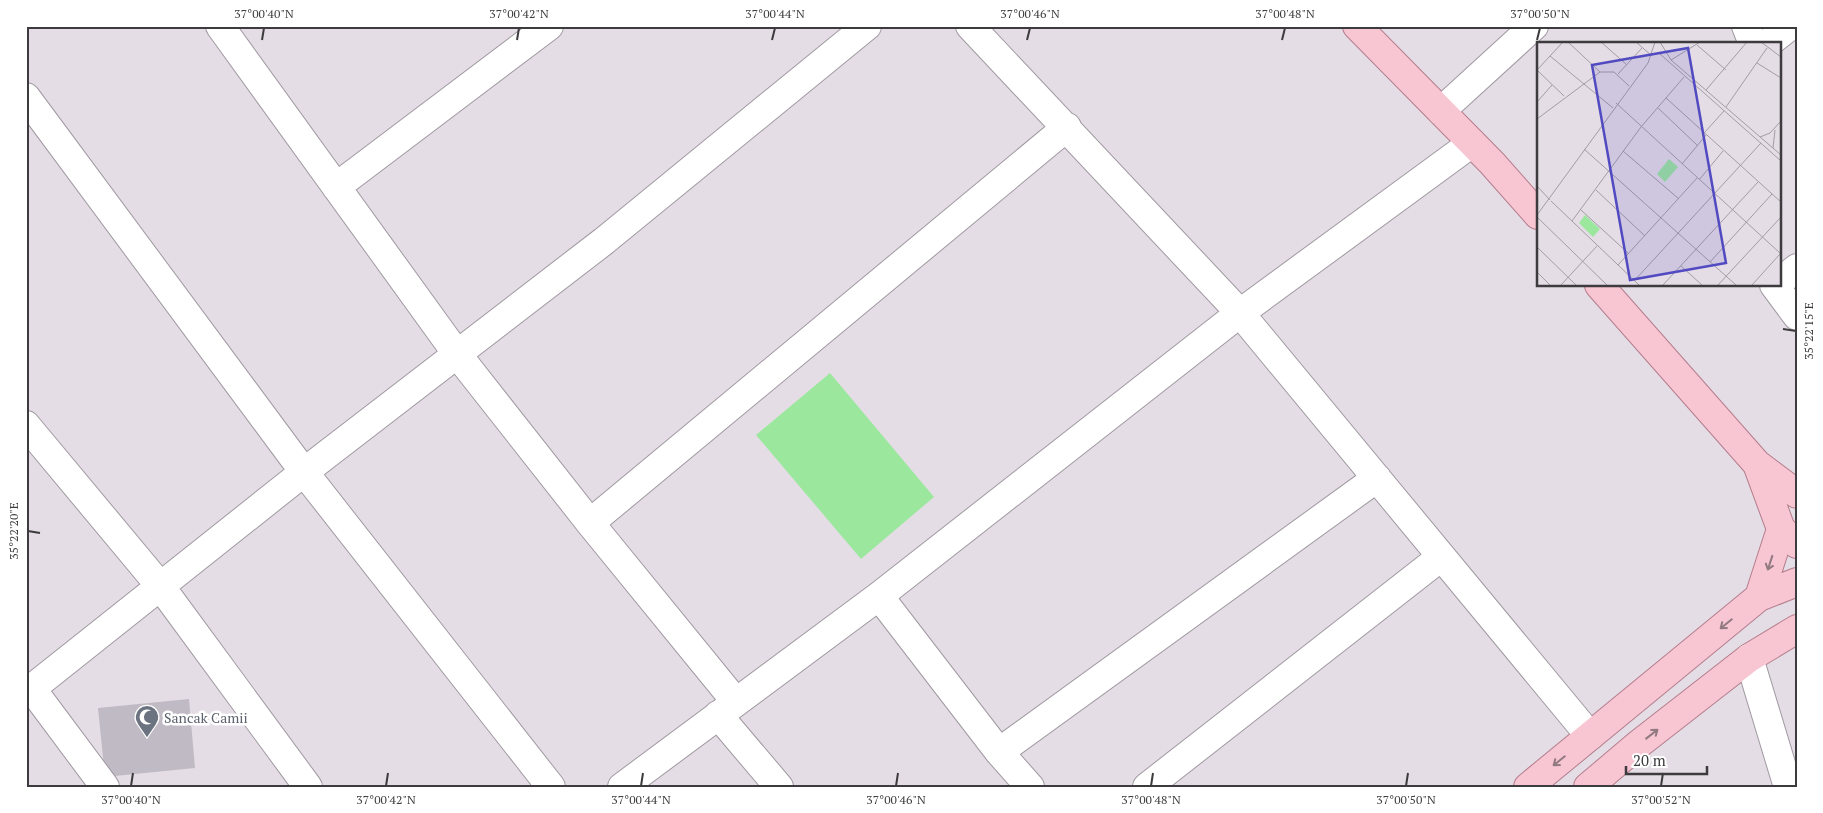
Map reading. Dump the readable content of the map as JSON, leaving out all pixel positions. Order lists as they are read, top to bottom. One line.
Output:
{"places":{"mosque":["Sancak Camii"]},"scale_bar":"20 m","coordinates":["37°00'40\"N","37°00'42\"N","37°00'44\"N","37°00'46\"N","37°00'48\"N","37°00'50\"N","35°22'15\"E","35°22'20\"E","37°00'52\"N"]}
